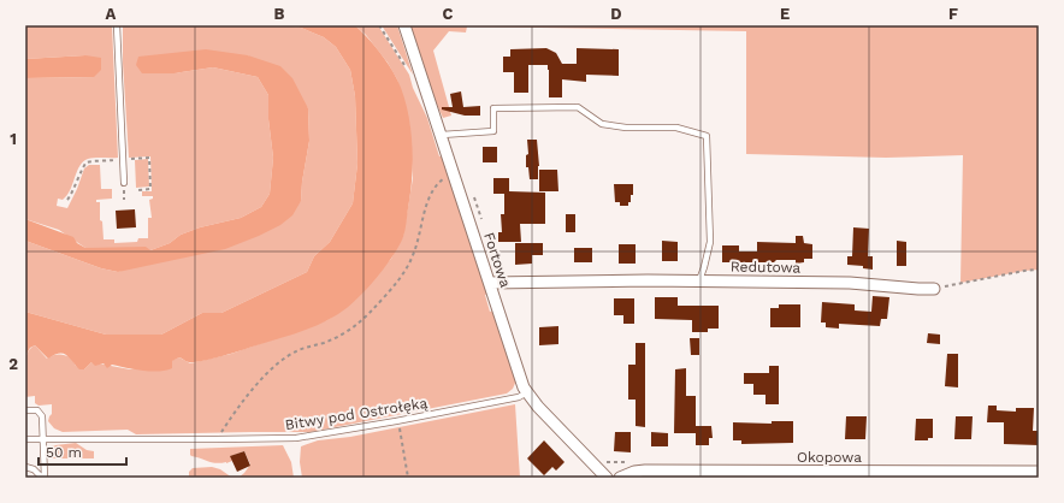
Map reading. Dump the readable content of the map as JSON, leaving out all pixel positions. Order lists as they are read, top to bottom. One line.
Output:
{"streets":{"street":["Fortowa","Redutowa","Okopowa"],"lane":["Bitwy pod Ostrołęką"]},"crossings":[["Fortowa","Redutowa"],["Fortowa","Bitwy pod Ostrołęką"]],"scale_bar":"50 m","grid":{"columns":["A","B","C","D","E","F"],"rows":["1","2"]}}
